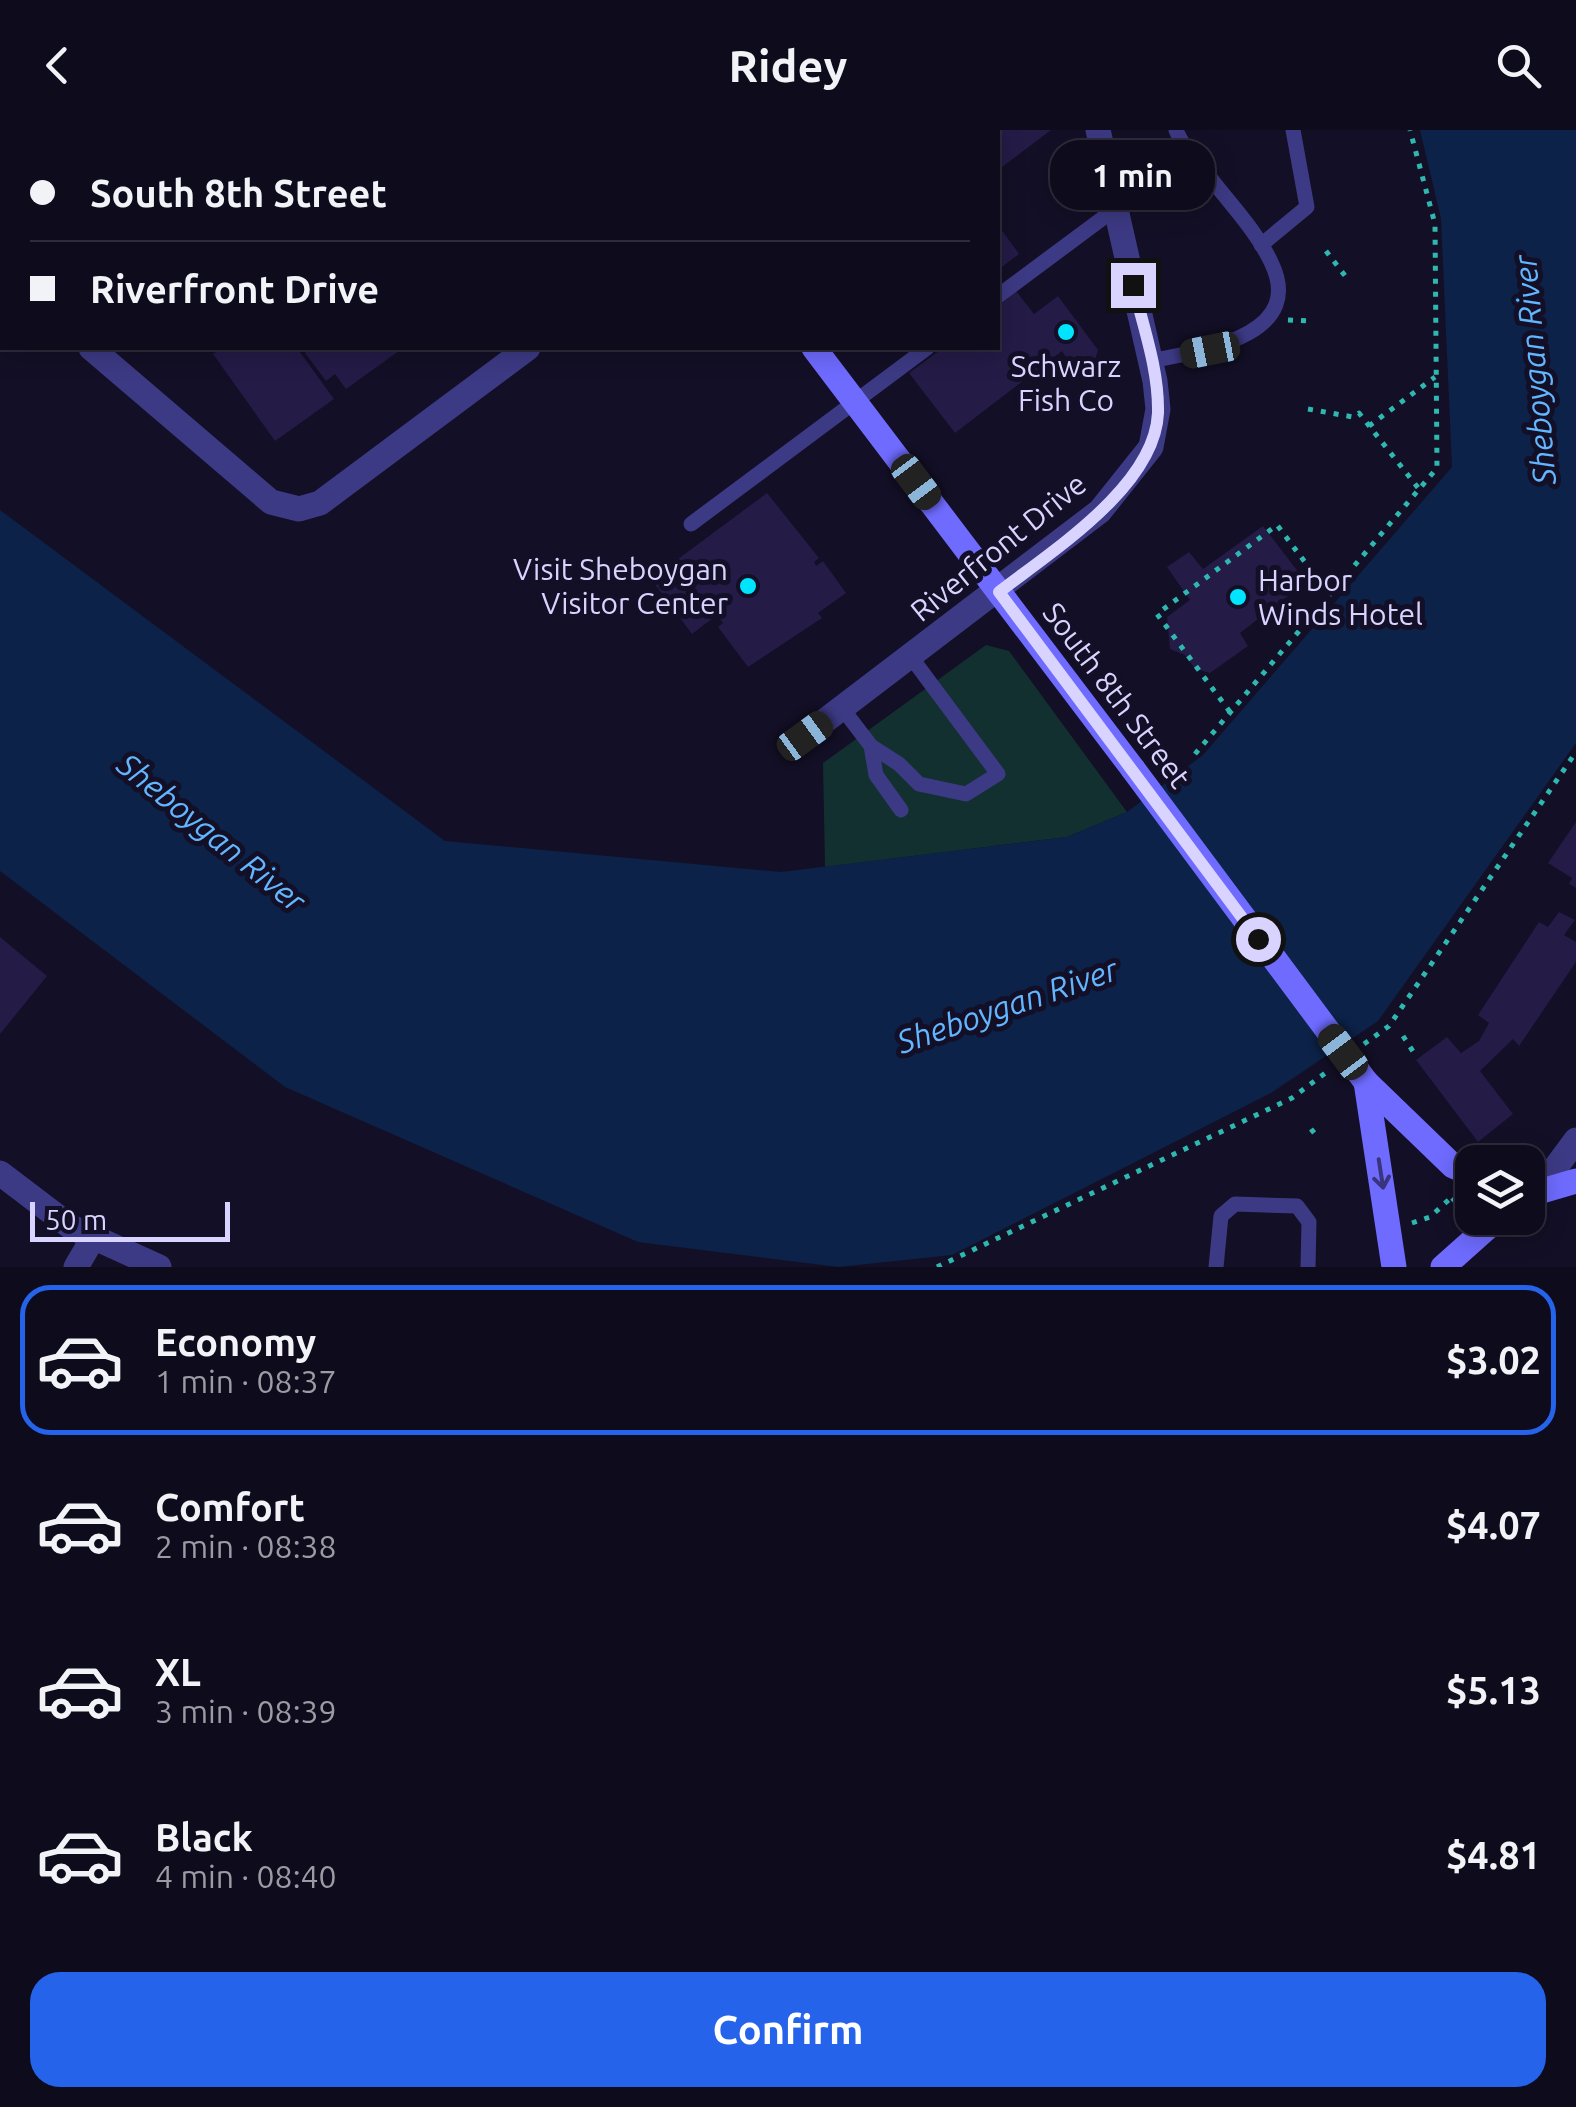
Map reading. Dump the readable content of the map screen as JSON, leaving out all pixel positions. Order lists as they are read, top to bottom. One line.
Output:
{"streets":{"main road":["South 8th Street"],"street":["Riverfront Drive"]},"crossings":[["Riverfront Drive","South 8th Street"]],"water":["Sheboygan River"],"places":["Schwarz Fish Co","Visit Sheboygan Visitor Center","Harbor Winds Hotel"],"scale_bar":"50 m","page":{"header":"Ridey","banner":["South 8th Street","Riverfront Drive"],"bubble":"1 min","scale":"50 m","list":[{"name":"Economy","note":"1 min · 08:37","value":"$3.02"},{"name":"Comfort","note":"2 min · 08:38","value":"$4.07"},{"name":"XL","note":"3 min · 08:39","value":"$5.13"},{"name":"Black","note":"4 min · 08:40","value":"$4.81"}],"buttons":"Confirm"}}
